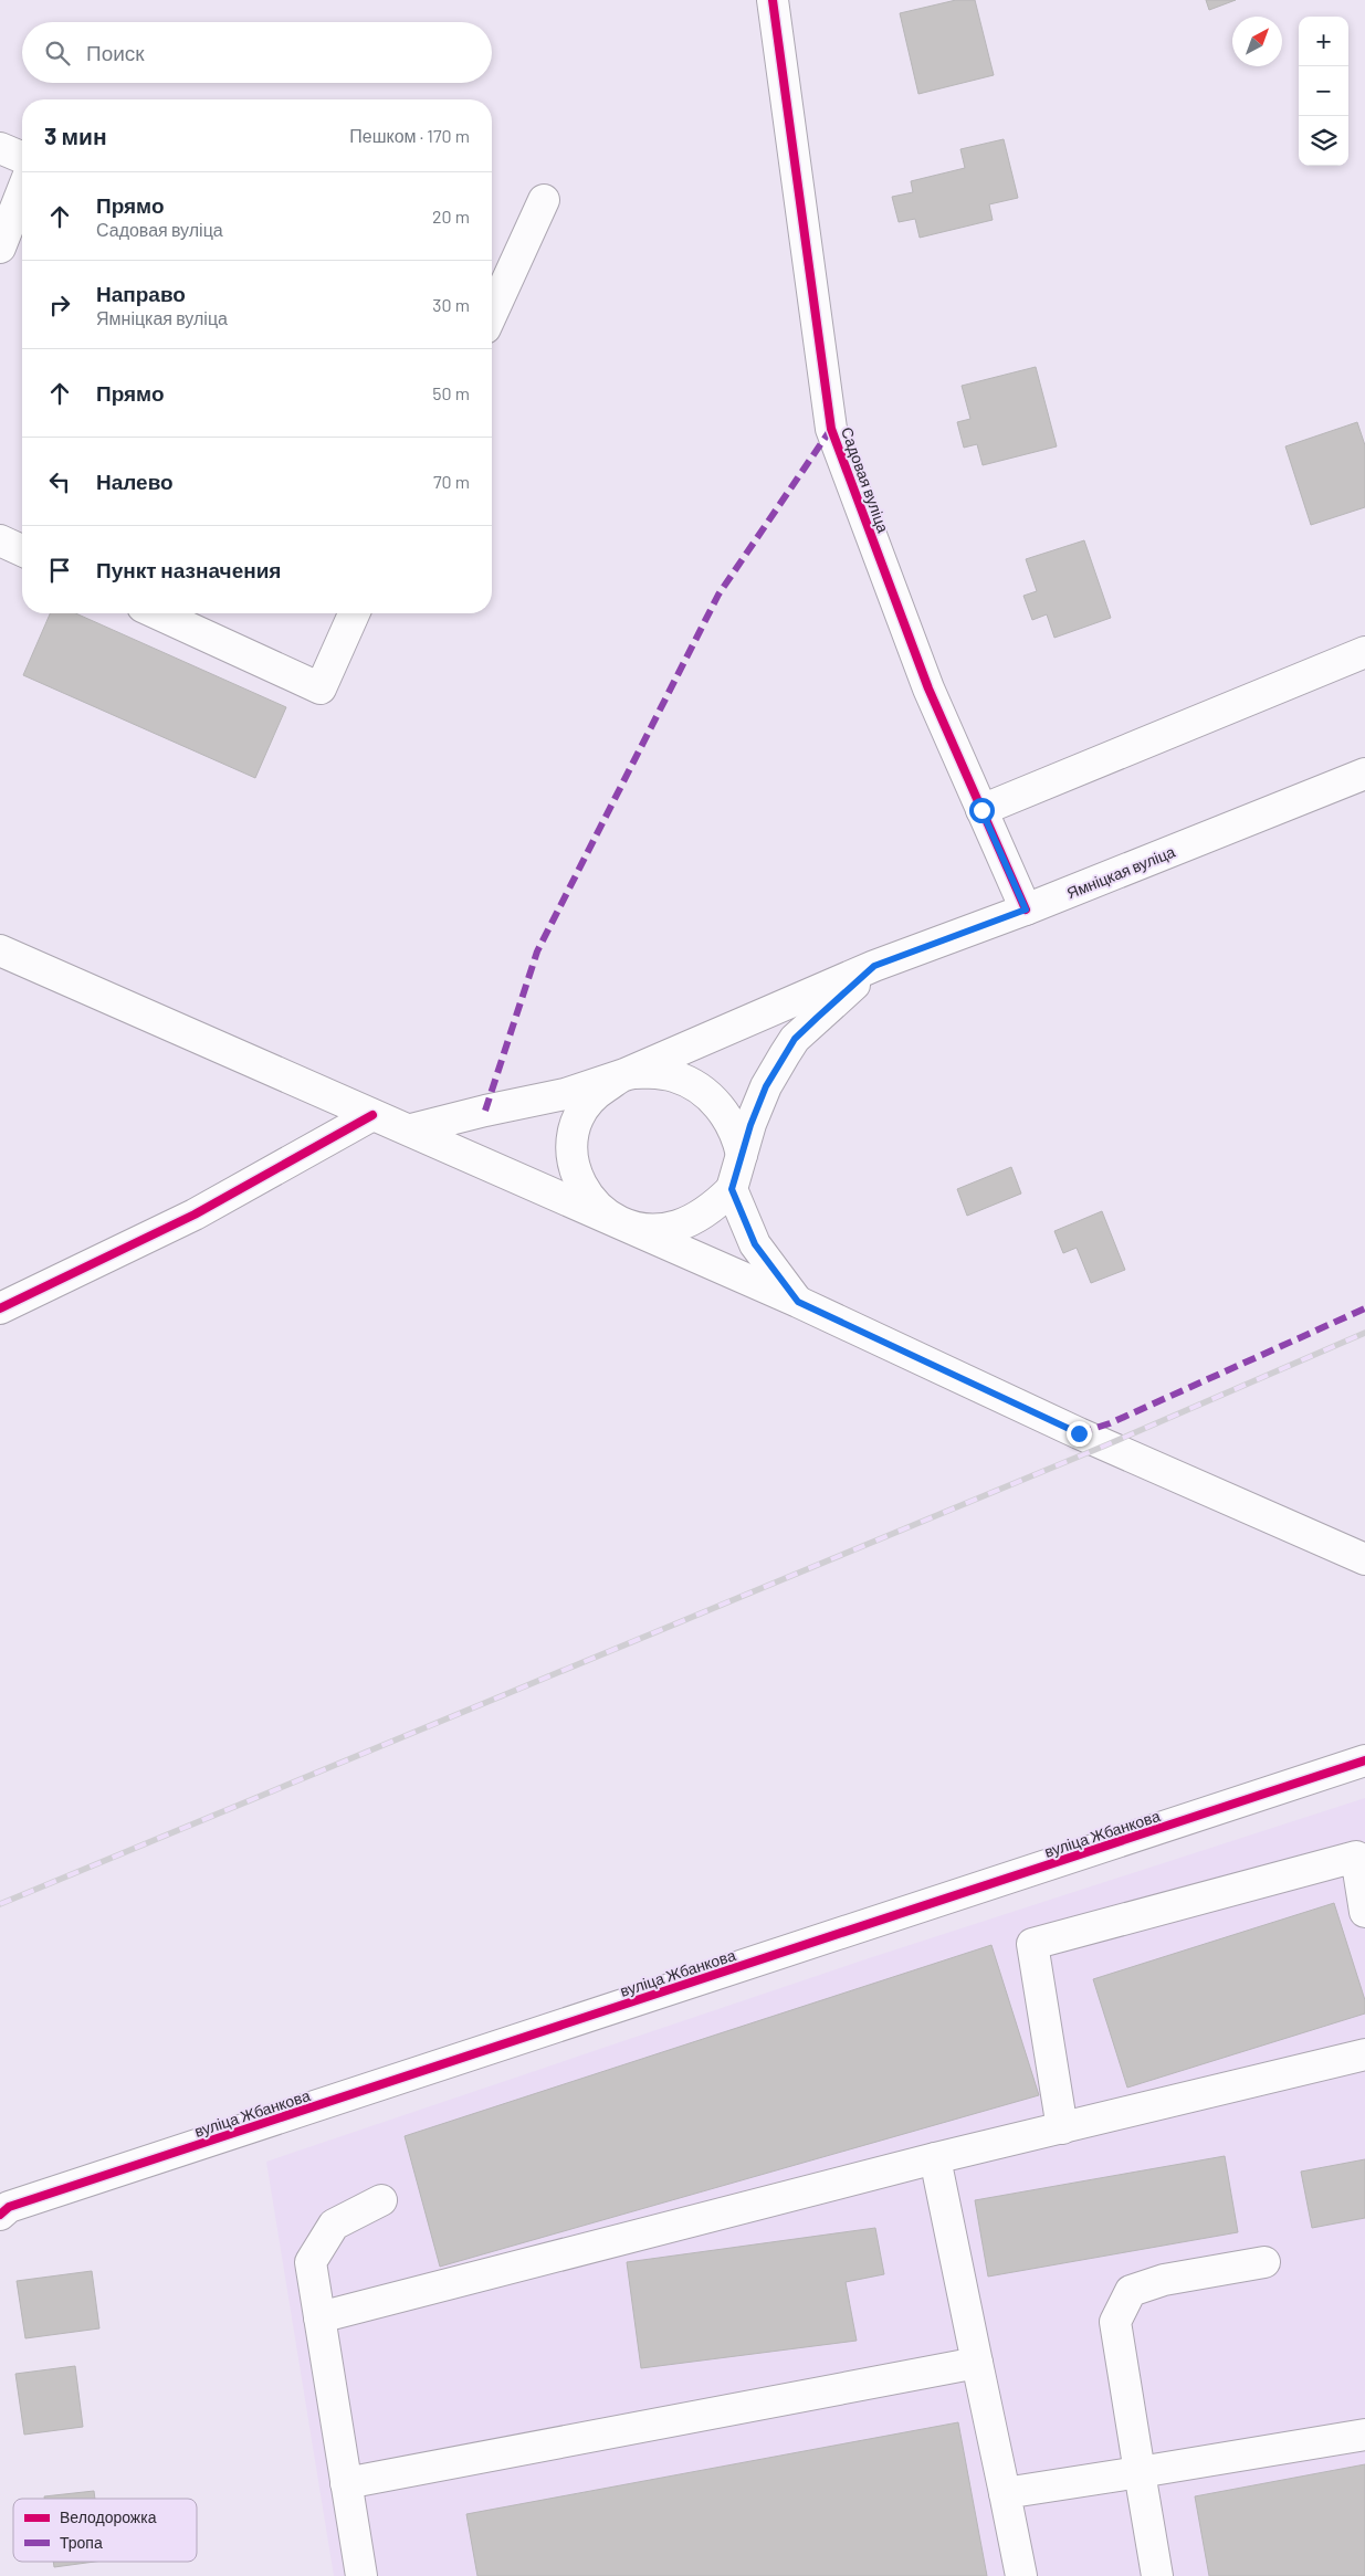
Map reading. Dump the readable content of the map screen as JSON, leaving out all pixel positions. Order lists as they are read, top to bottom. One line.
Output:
{"streets":{"main road":["Садовая вуліца","Ямніцкая вуліца","вуліца Жбанкова"]},"crossings":[["Садовая вуліца","Ямніцкая вуліца"]],"legend":["Велодорожка","Тропа"],"north":"top right","page":{"map_buttons":["+","−"],"search":"Поиск","heading":["3 мин","Пешком · 170 m"],"list":[["Прямо","Садовая вуліца","20 m"],["Направо","Ямніцкая вуліца","30 m"],["Прямо","50 m"],["Налево","70 m"],"Пункт назначения"]}}
